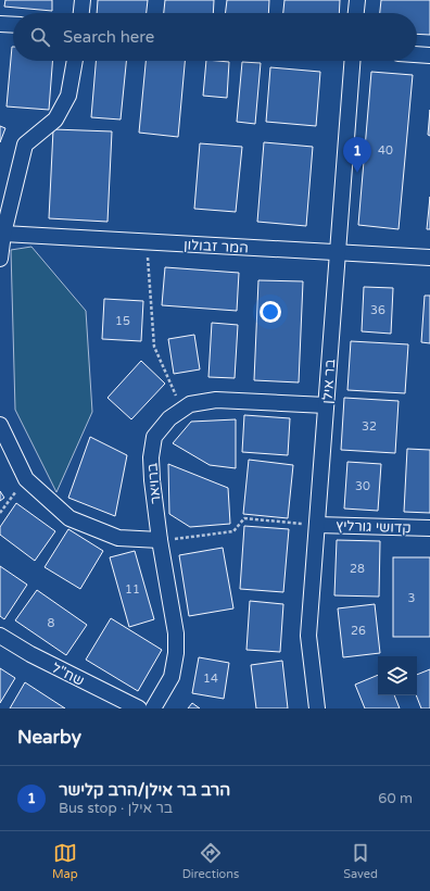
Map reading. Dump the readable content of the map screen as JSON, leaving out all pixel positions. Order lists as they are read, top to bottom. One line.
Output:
{"streets":{"street":["המר זבולון","בר אילן","ברויאר","קדושי גורליץ","שח\"ל"]},"crossings":[["המר זבולון","בר אילן"],["בר אילן","ברויאר"],["בר אילן","קדושי גורליץ"]],"house_numbers":["40","36","15","32","30","28","11","3","8","26","14"],"page":{"search":"Search here","pins":"1","heading":"Nearby","list":[{"mark":"1","name":"הרב בר אילן/הרב קלישר","note":"Bus stop · בר אילן","value":"60 m"}],"nav":["Map","Directions","Saved"]}}
